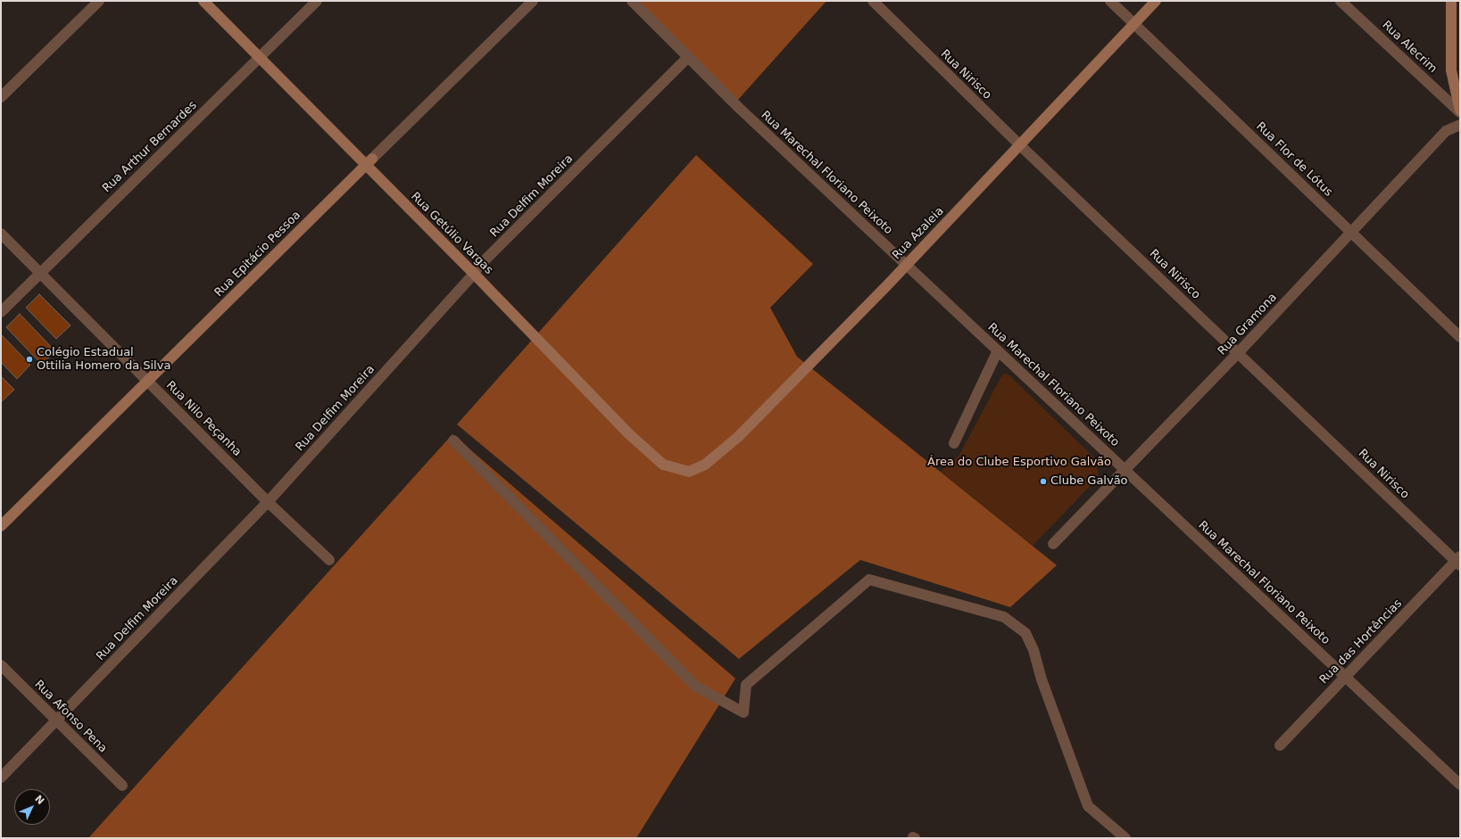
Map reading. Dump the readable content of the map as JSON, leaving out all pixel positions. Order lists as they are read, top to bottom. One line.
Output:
{"streets":{"street":["Rua Alecrim","Rua Nirisco","Rua Arthur Bernardes","Rua Flor de Lótus","Rua Marechal Floriano Peixoto","Rua Delfim Moreira","Rua Getúlio Vargas","Rua Azaleia","Rua Epitácio Pessoa","Rua Gramona","Rua Nilo Peçanha","Rua das Hortências","Rua Afonso Pena"]},"crossings":[["Rua Nirisco","Rua Azaleia"],["Rua Nirisco","Rua Gramona"],["Rua Nirisco","Rua das Hortências"],["Rua Arthur Bernardes","Rua Getúlio Vargas"],["Rua Arthur Bernardes","Rua Nilo Peçanha"],["Rua Flor de Lótus","Rua Azaleia"],["Rua Flor de Lótus","Rua Gramona"],["Rua Marechal Floriano Peixoto","Rua Delfim Moreira"],["Rua Marechal Floriano Peixoto","Rua Azaleia"],["Rua Marechal Floriano Peixoto","Rua Gramona"],["Rua Marechal Floriano Peixoto","Rua das Hortências"],["Rua Delfim Moreira","Rua Getúlio Vargas"],["Rua Delfim Moreira","Rua Nilo Peçanha"],["Rua Delfim Moreira","Rua Afonso Pena"],["Rua Getúlio Vargas","Rua Azaleia"],["Rua Getúlio Vargas","Rua Epitácio Pessoa"],["Rua Epitácio Pessoa","Rua Nilo Peçanha"]],"parks":["Área do Clube Esportivo Galvão"],"places":["Colégio Estadual Ottilia Homero da Silva","Clube Galvão"],"north":"top right"}
